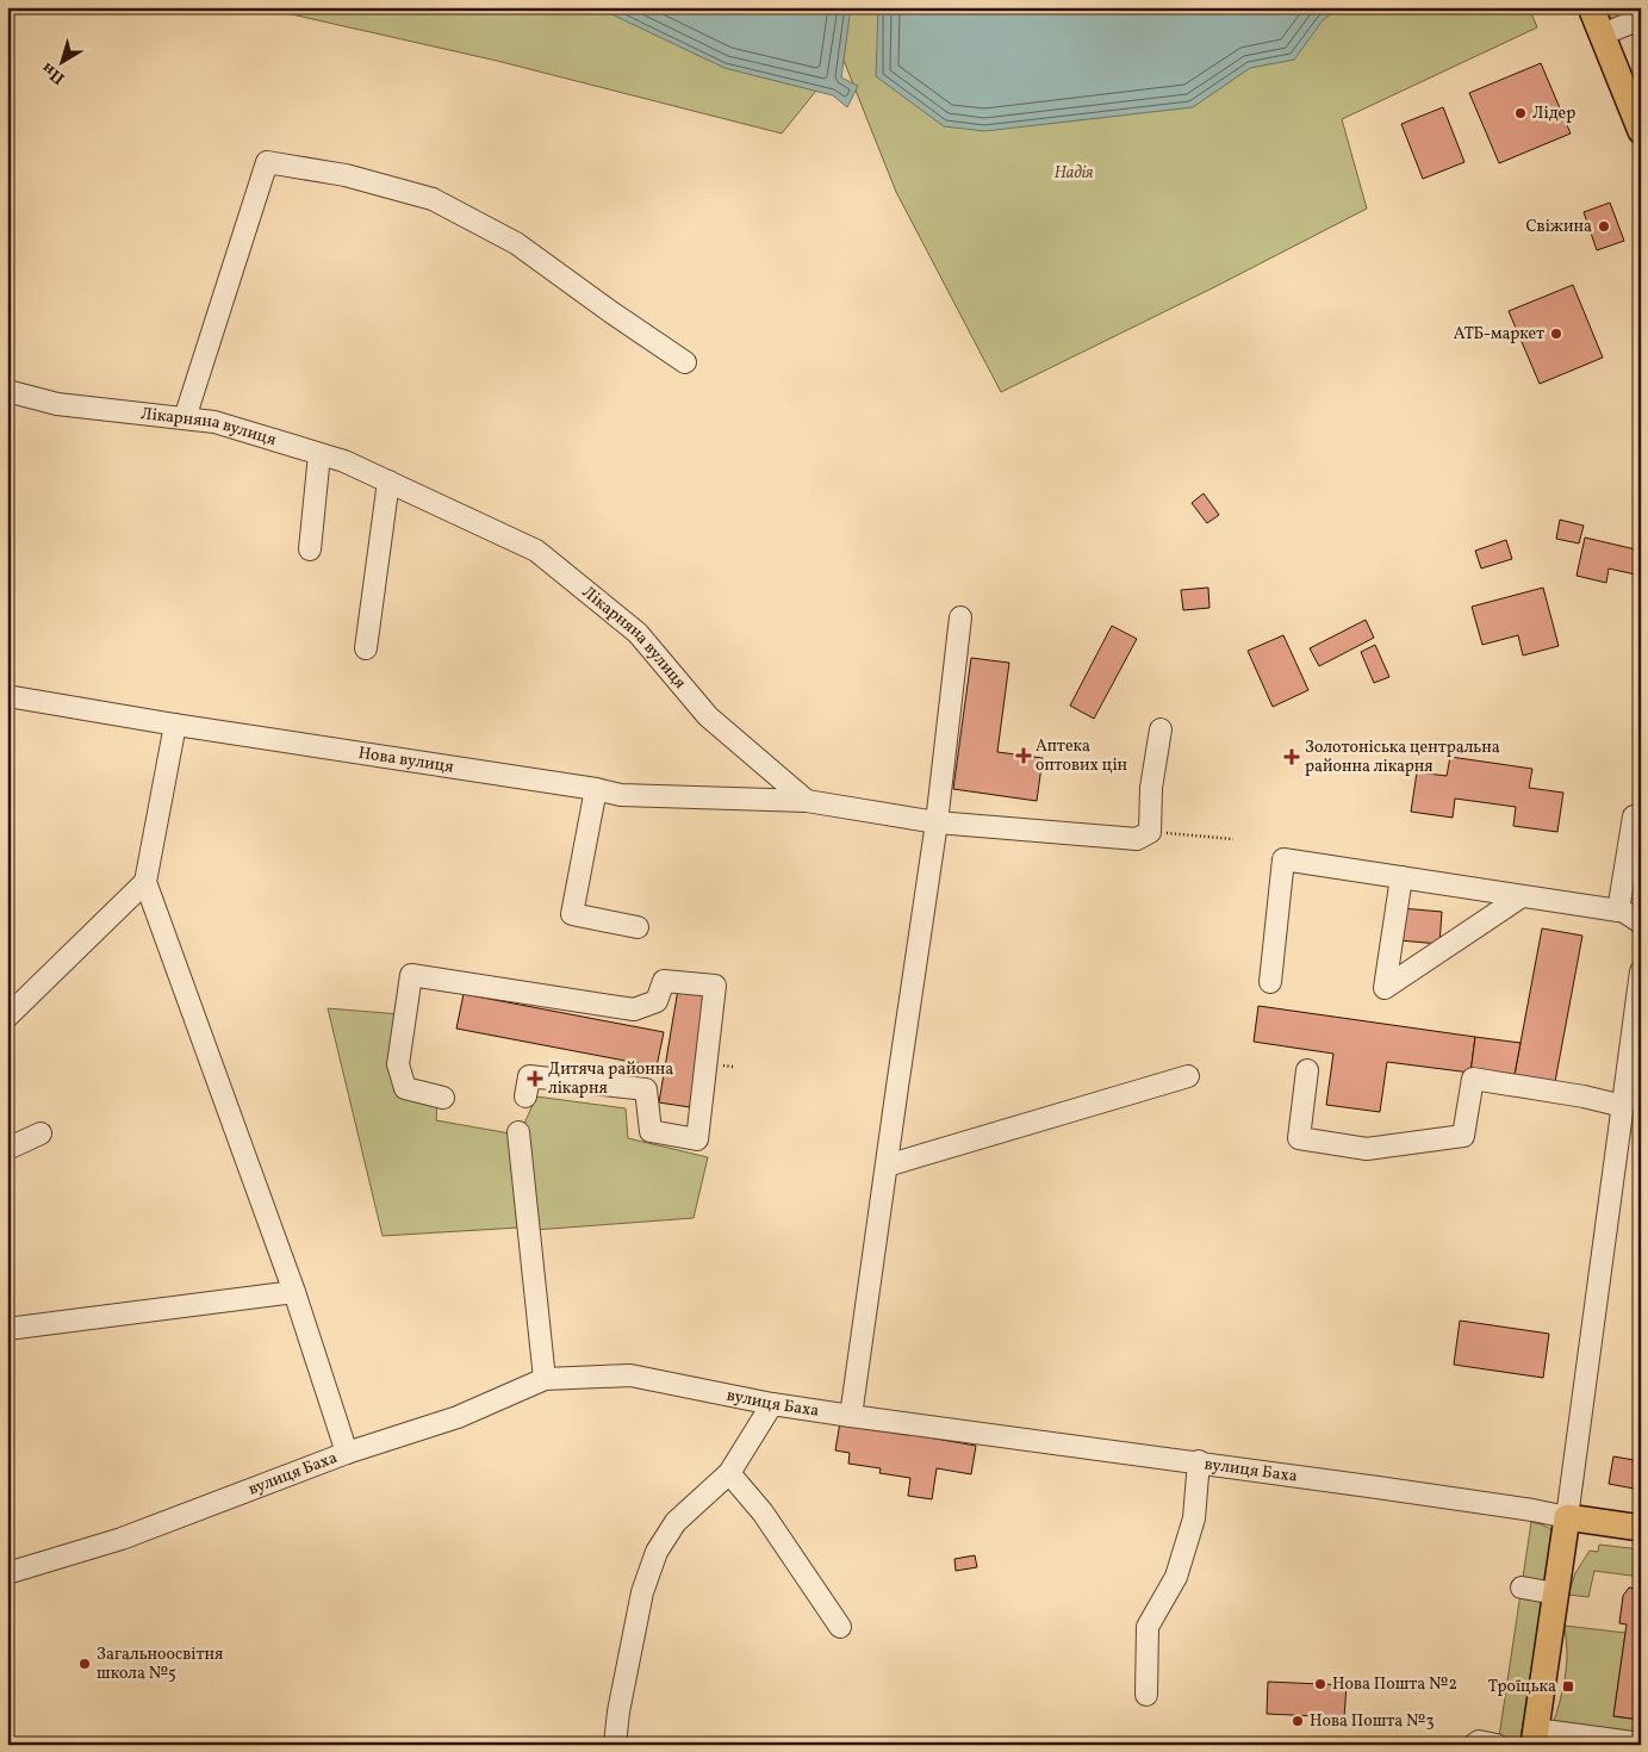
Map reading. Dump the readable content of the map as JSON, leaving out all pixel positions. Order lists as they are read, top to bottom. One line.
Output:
{"streets":{"street":["Лікарняна вулиця","Нова вулиця","вулиця Баха"]},"crossings":[["Лікарняна вулиця","Нова вулиця"]],"parks":["Надія"],"places":{"other":["Лідер","Свіжина","АТБ-маркет","Загальноосвітня школа №5","Нова Пошта №2","Нова Пошта №3"],"health":["Аптека оптових цін","Золотоніська центральна районна лікарня","Дитяча районна лікарня"],"transit":["Троїцька"]},"north":"bottom left"}
